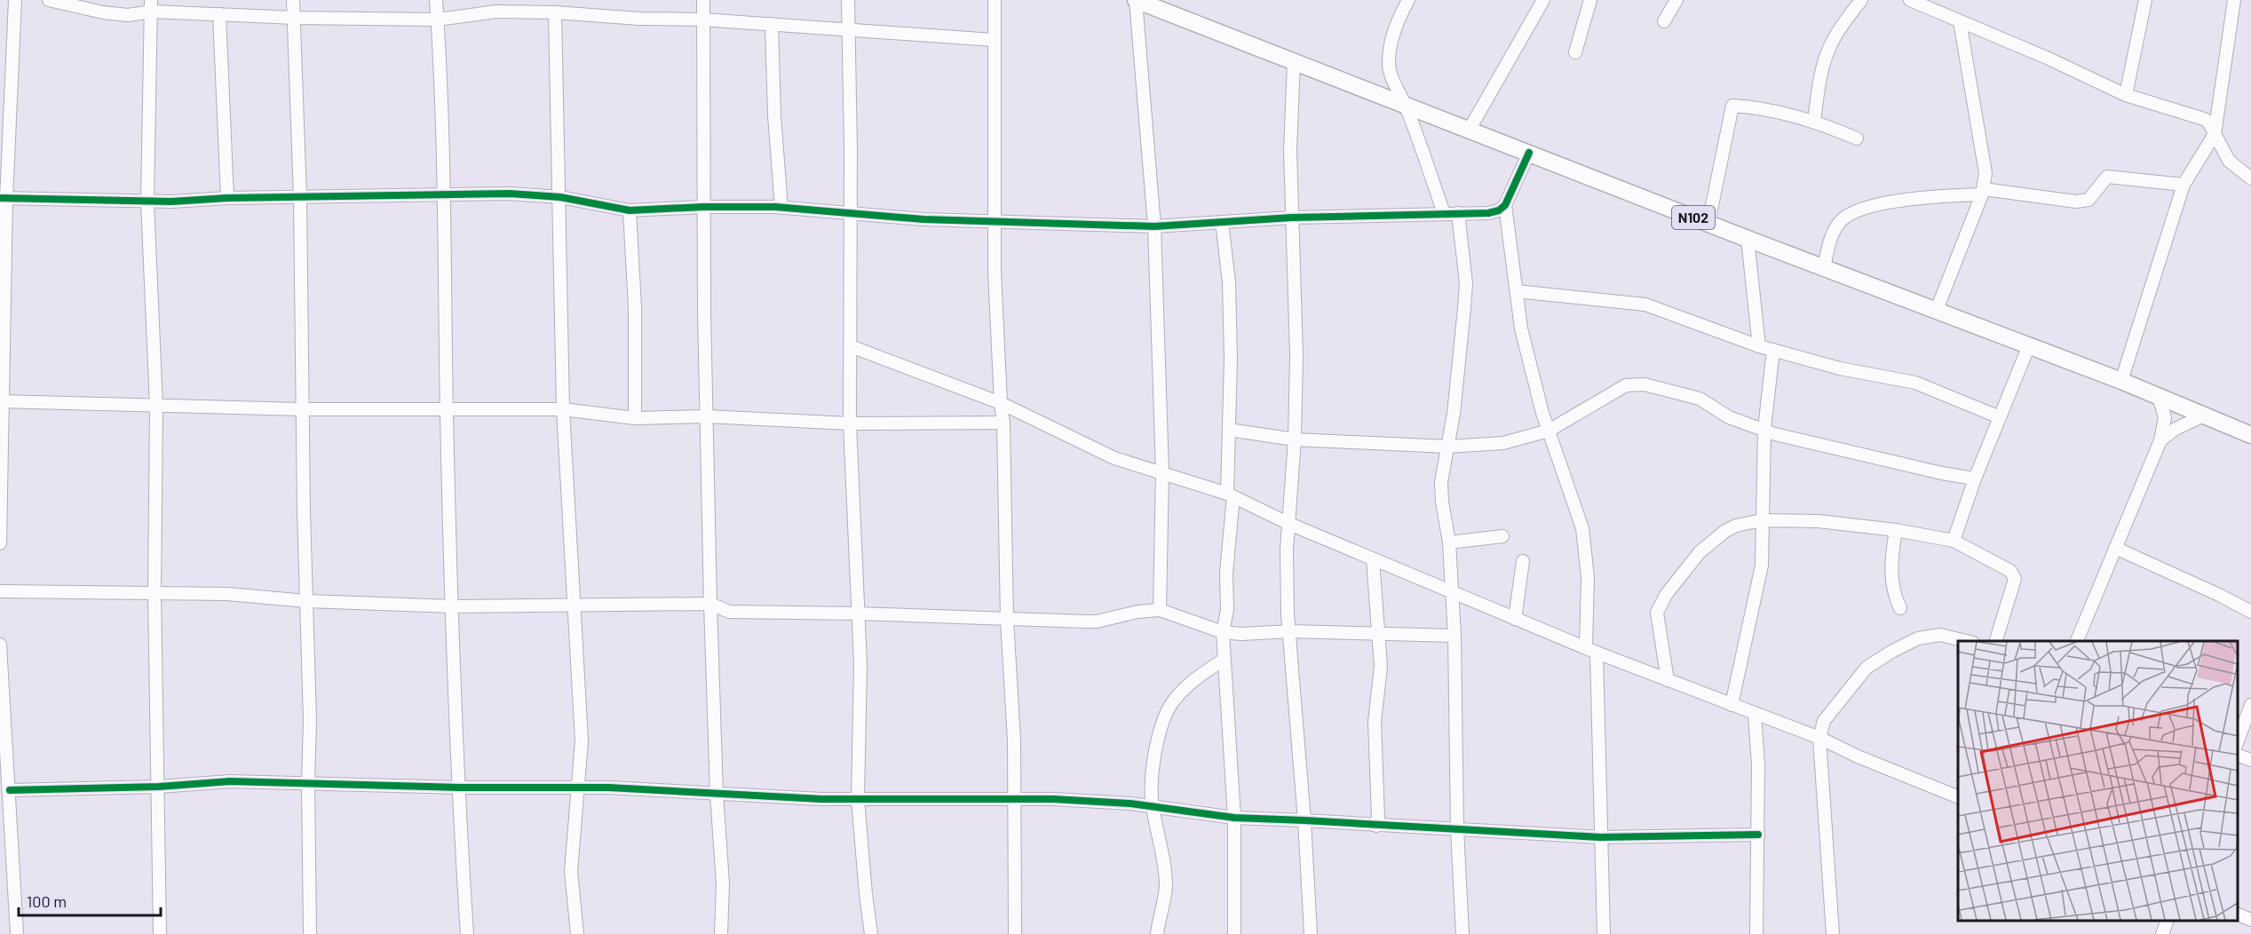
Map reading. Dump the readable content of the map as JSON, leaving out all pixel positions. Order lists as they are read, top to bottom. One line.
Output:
{"streets":{"main road":["N102"]},"scale_bar":"100 m"}
